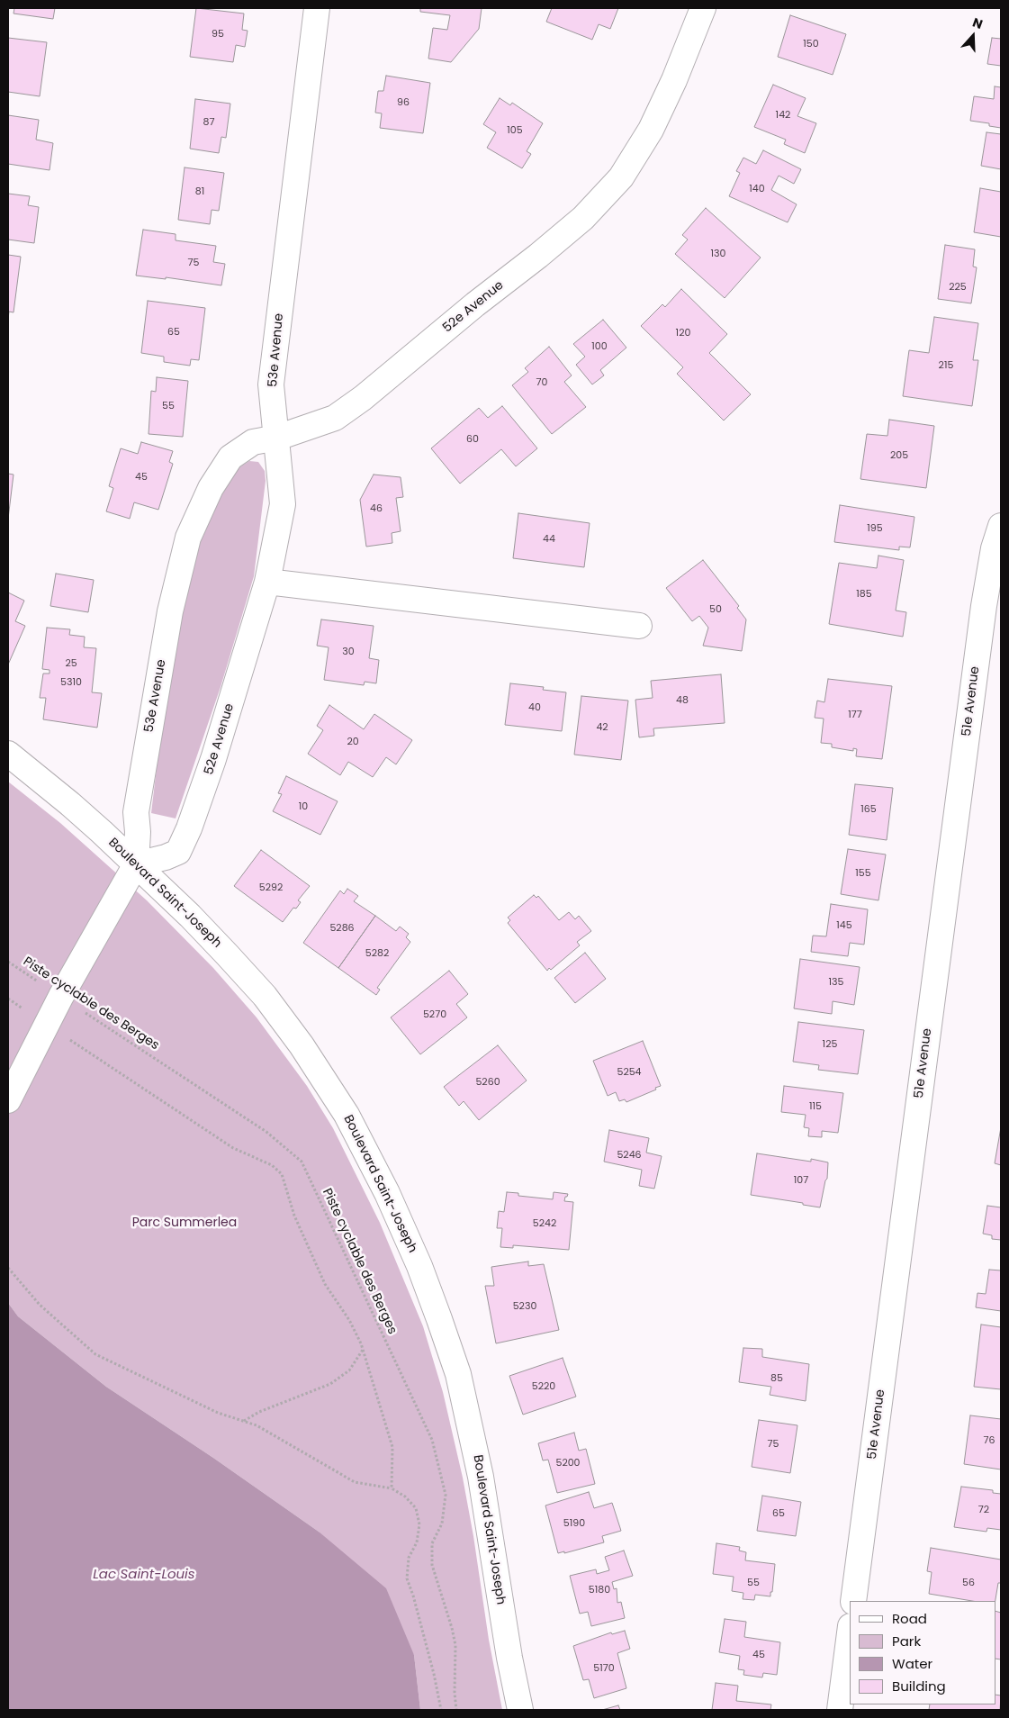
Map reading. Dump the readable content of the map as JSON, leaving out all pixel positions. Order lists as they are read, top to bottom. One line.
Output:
{"streets":{"street":["52e Avenue","53e Avenue","51e Avenue","Boulevard Saint-Joseph"],"path":["Piste cyclable des Berges"]},"crossings":[["52e Avenue","53e Avenue"],["52e Avenue","Boulevard Saint-Joseph"],["53e Avenue","Boulevard Saint-Joseph"]],"water":["Lac Saint-Louis"],"parks":["Parc Summerlea"],"house_numbers":["95","150","96","142","87","105","140","81","130","75","225","65","120","100","215","70","55","60","205","45","46","195","44","185","50","30","25","5310","48","40","177","42","20","10","165","155","5292","145","5286","5282","135","5270","125","5254","5260","115","5246","107","5242","5230","85","5220","76","75","5200","72","65","5190","55","56","5180","45","5170"],"legend":["Road","Park","Water","Building"],"north":"top"}
